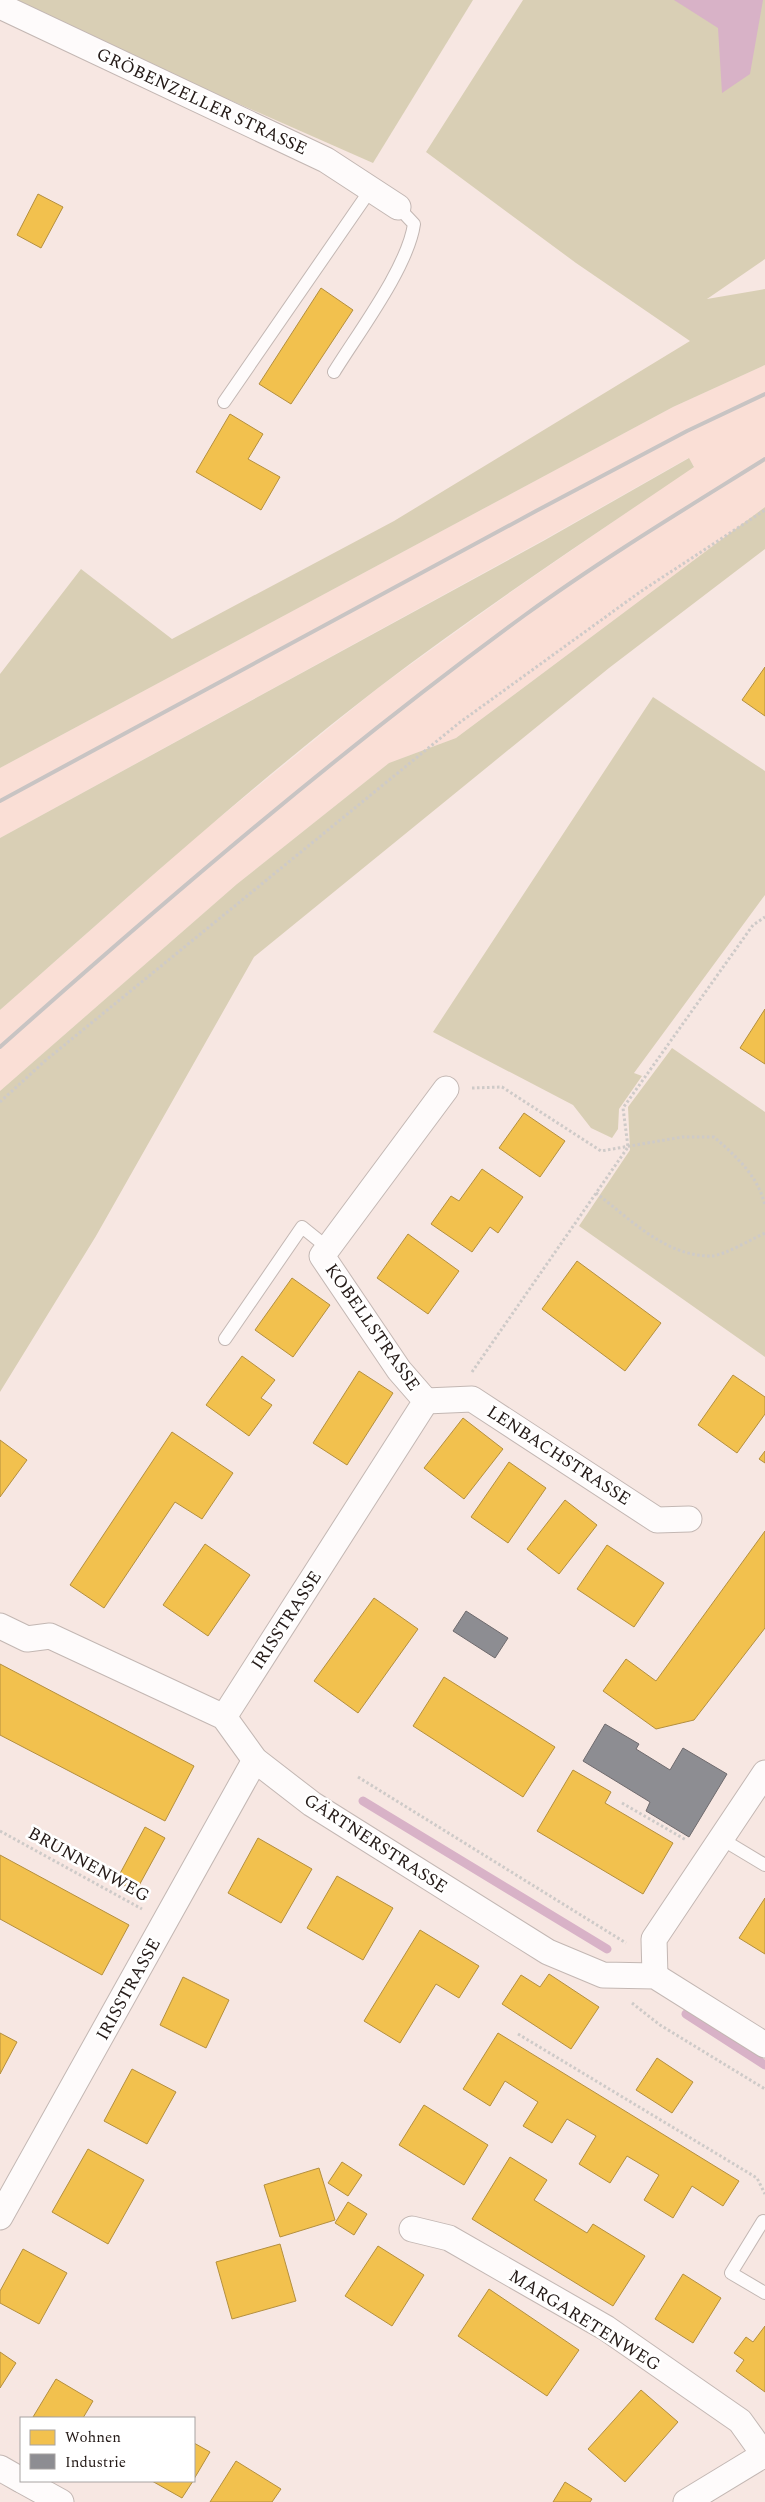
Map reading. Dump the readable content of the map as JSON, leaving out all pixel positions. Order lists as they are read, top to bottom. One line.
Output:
{"streets":{"street":["GRÖBENZELLER STRASSE","KOBELLSTRASSE","LENBACHSTRASSE","IRISSTRASSE","GÄRTNERSTRASSE","MARGARETENWEG"],"path":["BRUNNENWEG"]},"crossings":[["KOBELLSTRASSE","LENBACHSTRASSE"],["KOBELLSTRASSE","IRISSTRASSE"],["IRISSTRASSE","GÄRTNERSTRASSE"],["IRISSTRASSE","BRUNNENWEG"]],"legend":["Wohnen","Industrie"]}
